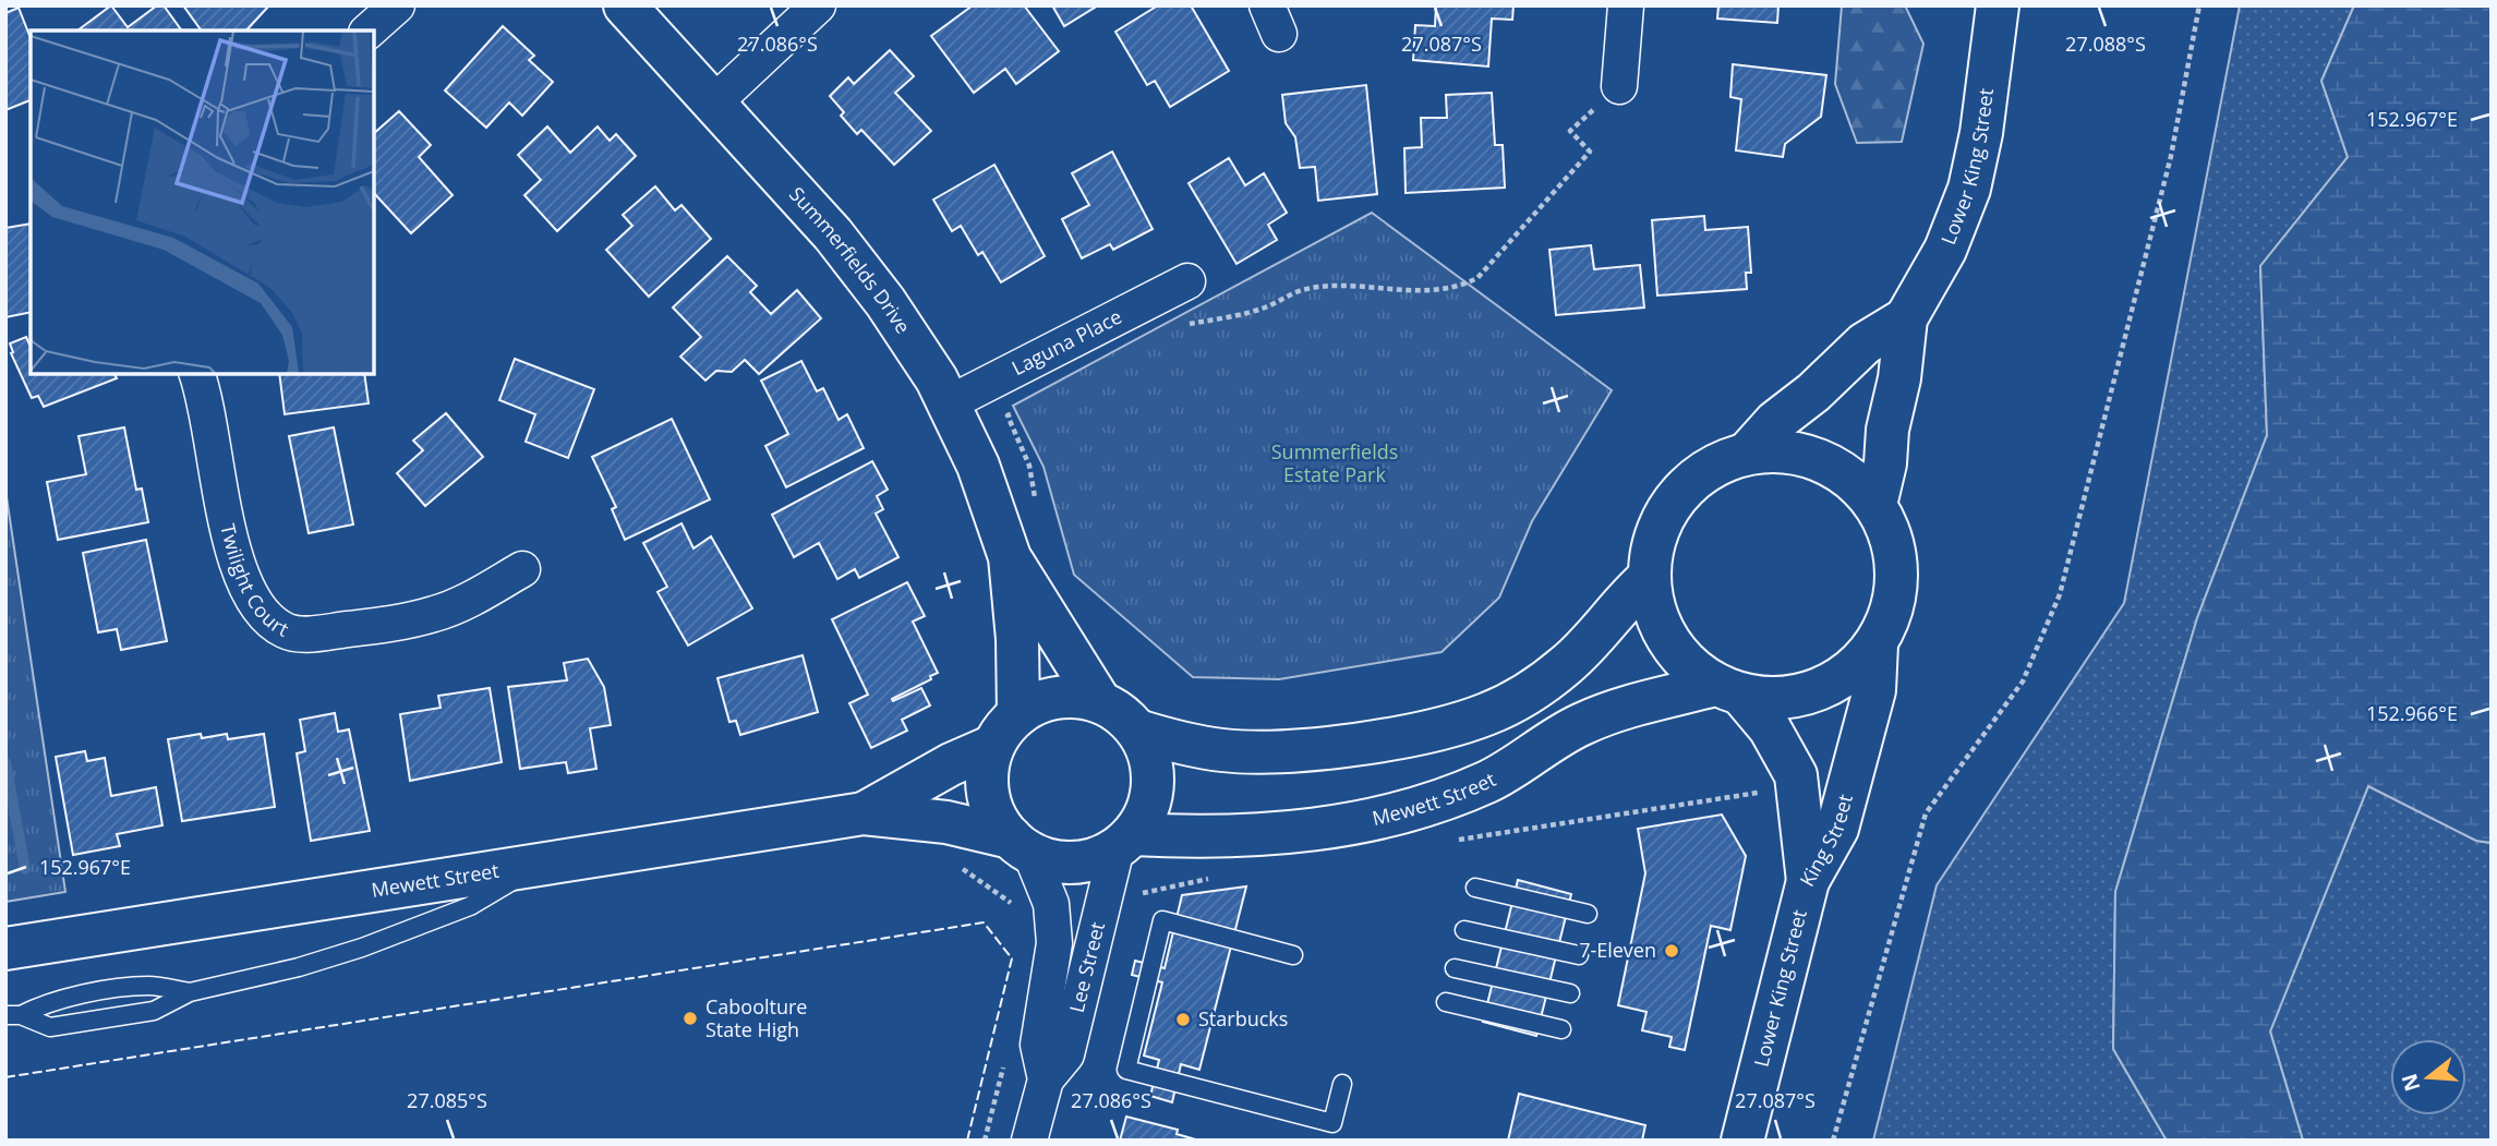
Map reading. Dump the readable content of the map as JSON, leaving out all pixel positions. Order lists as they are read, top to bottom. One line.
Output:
{"streets":{"main road":["Lower King Street","Summerfields Drive","Mewett Street","King Street"],"street":["Laguna Place","Twilight Court","Lee Street"]},"crossings":[["Lower King Street","Mewett Street"],["Lower King Street","King Street"],["Summerfields Drive","Laguna Place"],["Summerfields Drive","Mewett Street"],["Summerfields Drive","Lee Street"],["Mewett Street","King Street"],["Mewett Street","Lee Street"]],"parks":["Summerfields Estate Park"],"places":["7-Eleven","Caboolture State High","Starbucks"],"north":"left","coordinates":["27.086°S","27.087°S","27.088°S","152.967°E","152.966°E","27.085°S"]}
